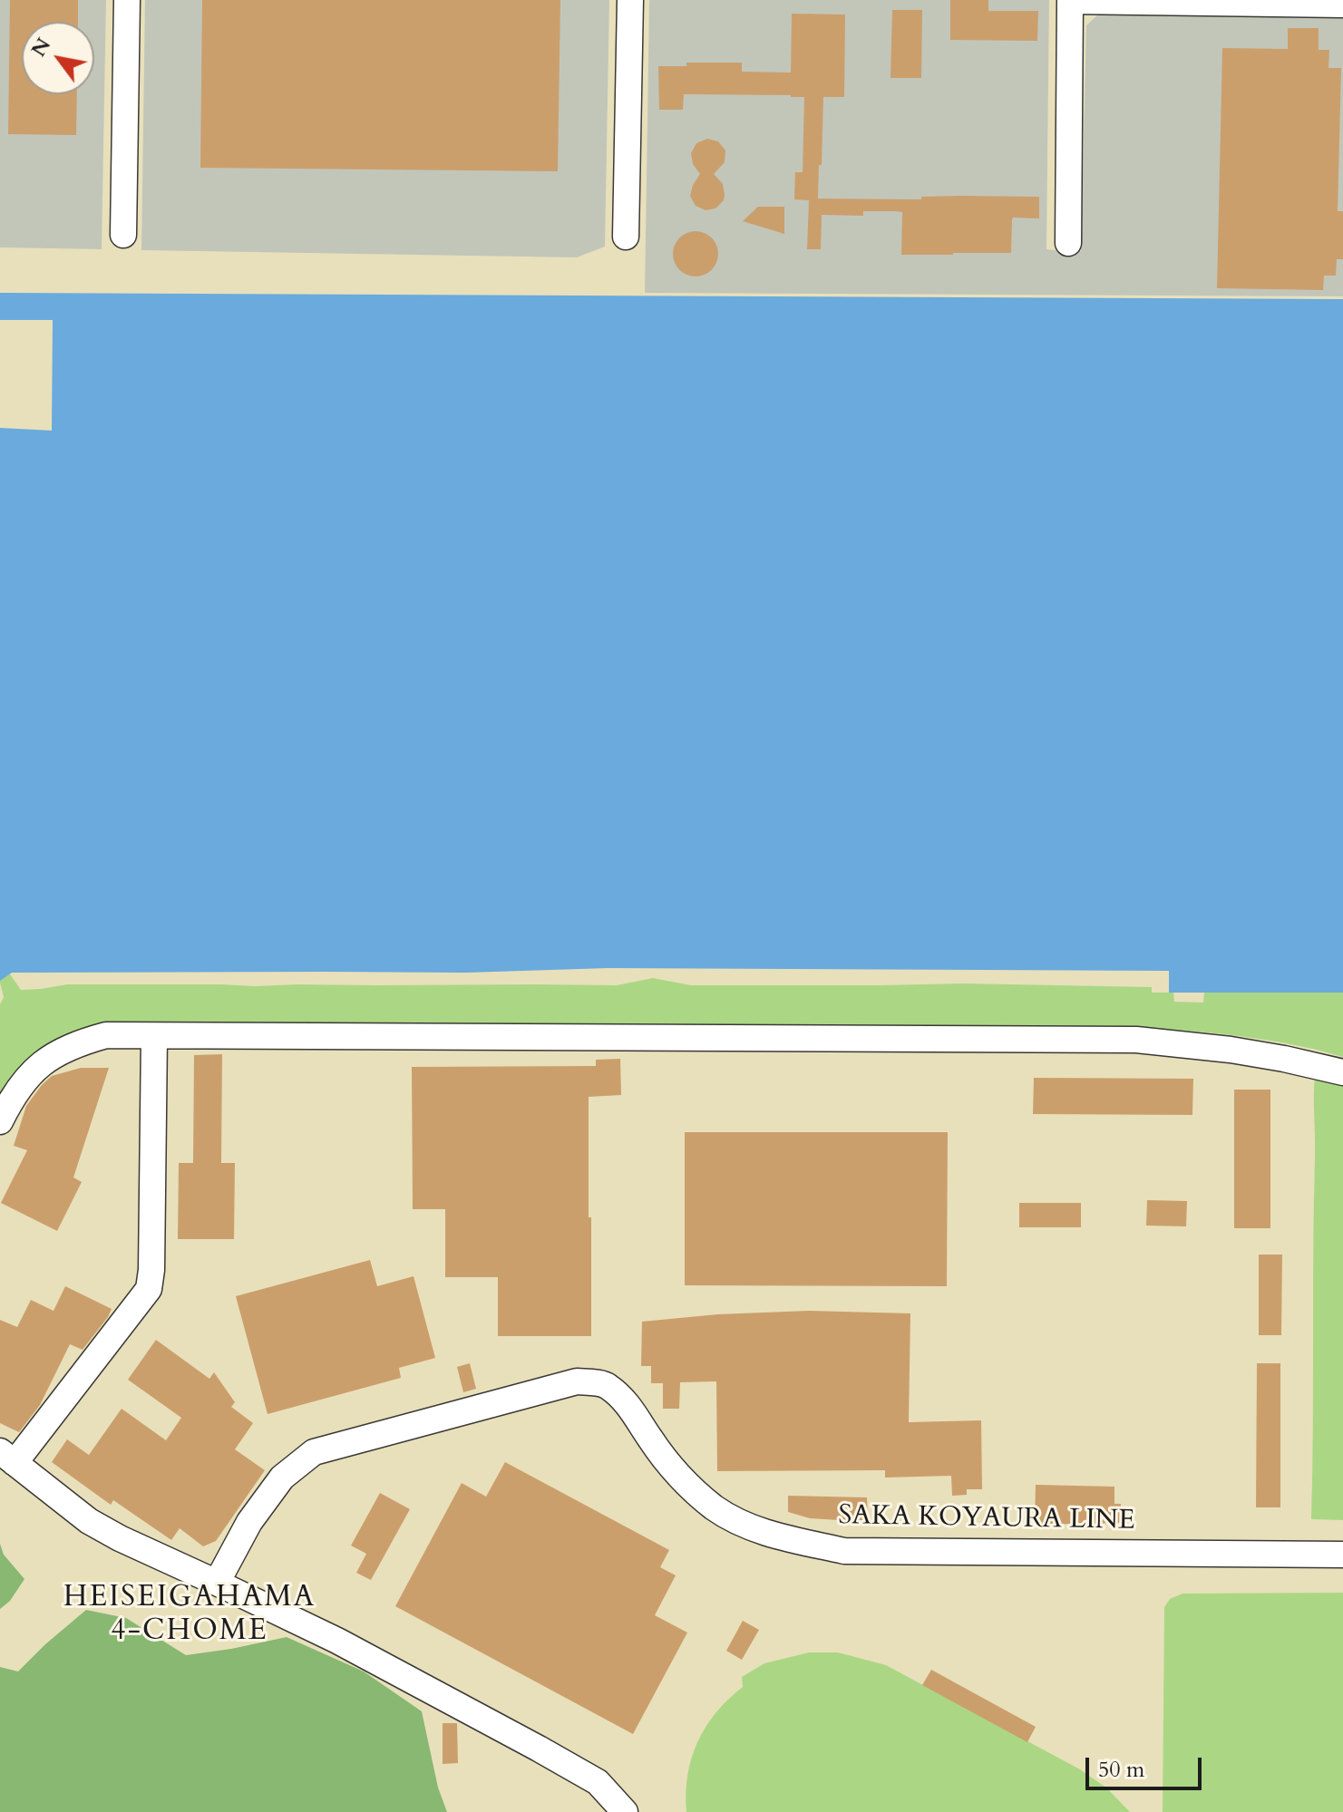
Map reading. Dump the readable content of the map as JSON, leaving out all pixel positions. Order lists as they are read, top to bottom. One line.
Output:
{"streets":{"street":["SAKA KOYAURA LINE"]},"districts":["HEISEIGAHAMA 4-CHOME"],"scale_bar":"50 m","north":"top left"}
